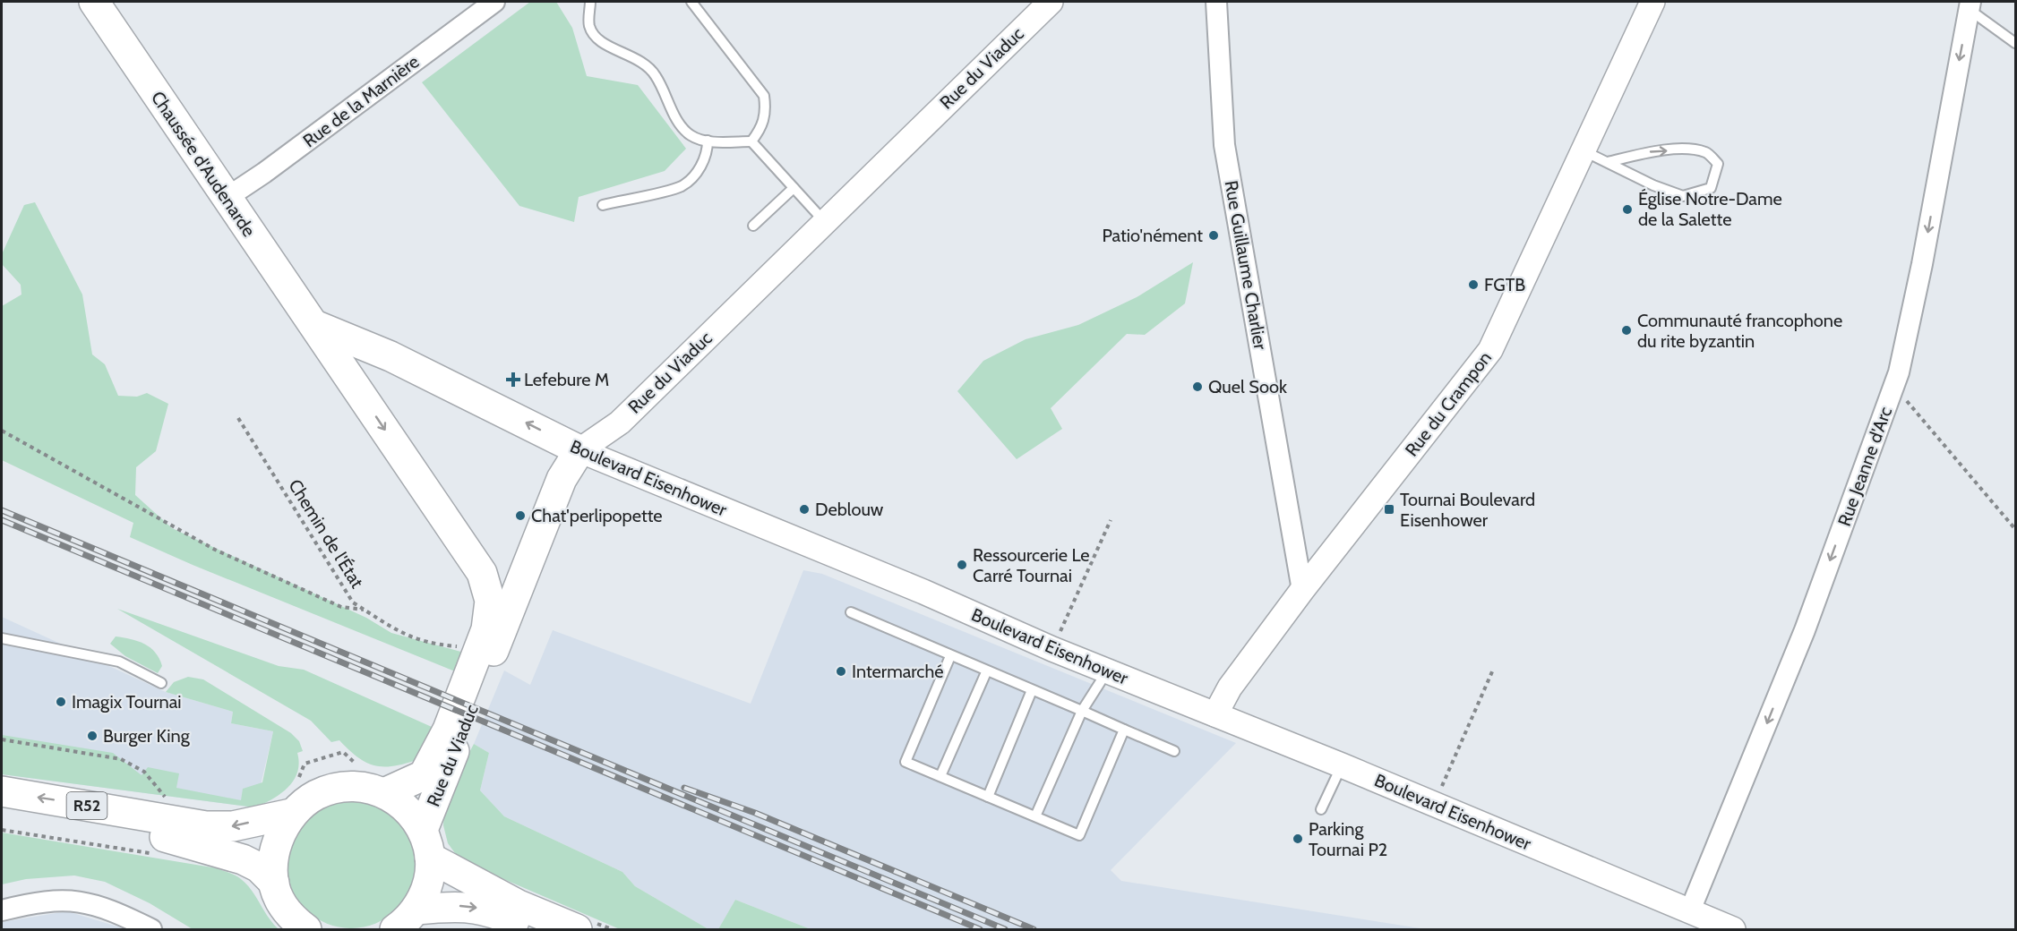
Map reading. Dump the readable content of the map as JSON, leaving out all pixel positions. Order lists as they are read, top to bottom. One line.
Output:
{"streets":{"main road":["Rue du Viaduc","Chaussée d'Audenarde","Boulevard Eisenhower","R52"],"street":["Rue de la Marnière","Rue Guillaume Charlier","Rue du Crampon","Rue Jeanne d'Arc"],"path":["Chemin de l'État"]},"crossings":[["Rue du Viaduc","Chaussée d'Audenarde"],["Rue du Viaduc","Boulevard Eisenhower"],["Rue du Viaduc","Chemin de l'État"],["Rue du Viaduc","R52"],["Rue de la Marnière","Chaussée d'Audenarde"],["Rue Guillaume Charlier","Rue du Crampon"],["Rue du Crampon","Boulevard Eisenhower"],["Rue Jeanne d'Arc","Boulevard Eisenhower"]],"one_way":["Rue Jeanne d'Arc"],"places":{"other":["Église Notre-Dame de la Salette","Patio'nément","FGTB","Communauté francophone du rite byzantin","Quel Sook","Deblouw","Chat'perlipopette","Ressourcerie Le Carré Tournai","Intermarché","Imagix Tournai","Burger King","Parking Tournai P2"],"health":["Lefebure M"],"transit":["Tournai Boulevard Eisenhower"]}}
